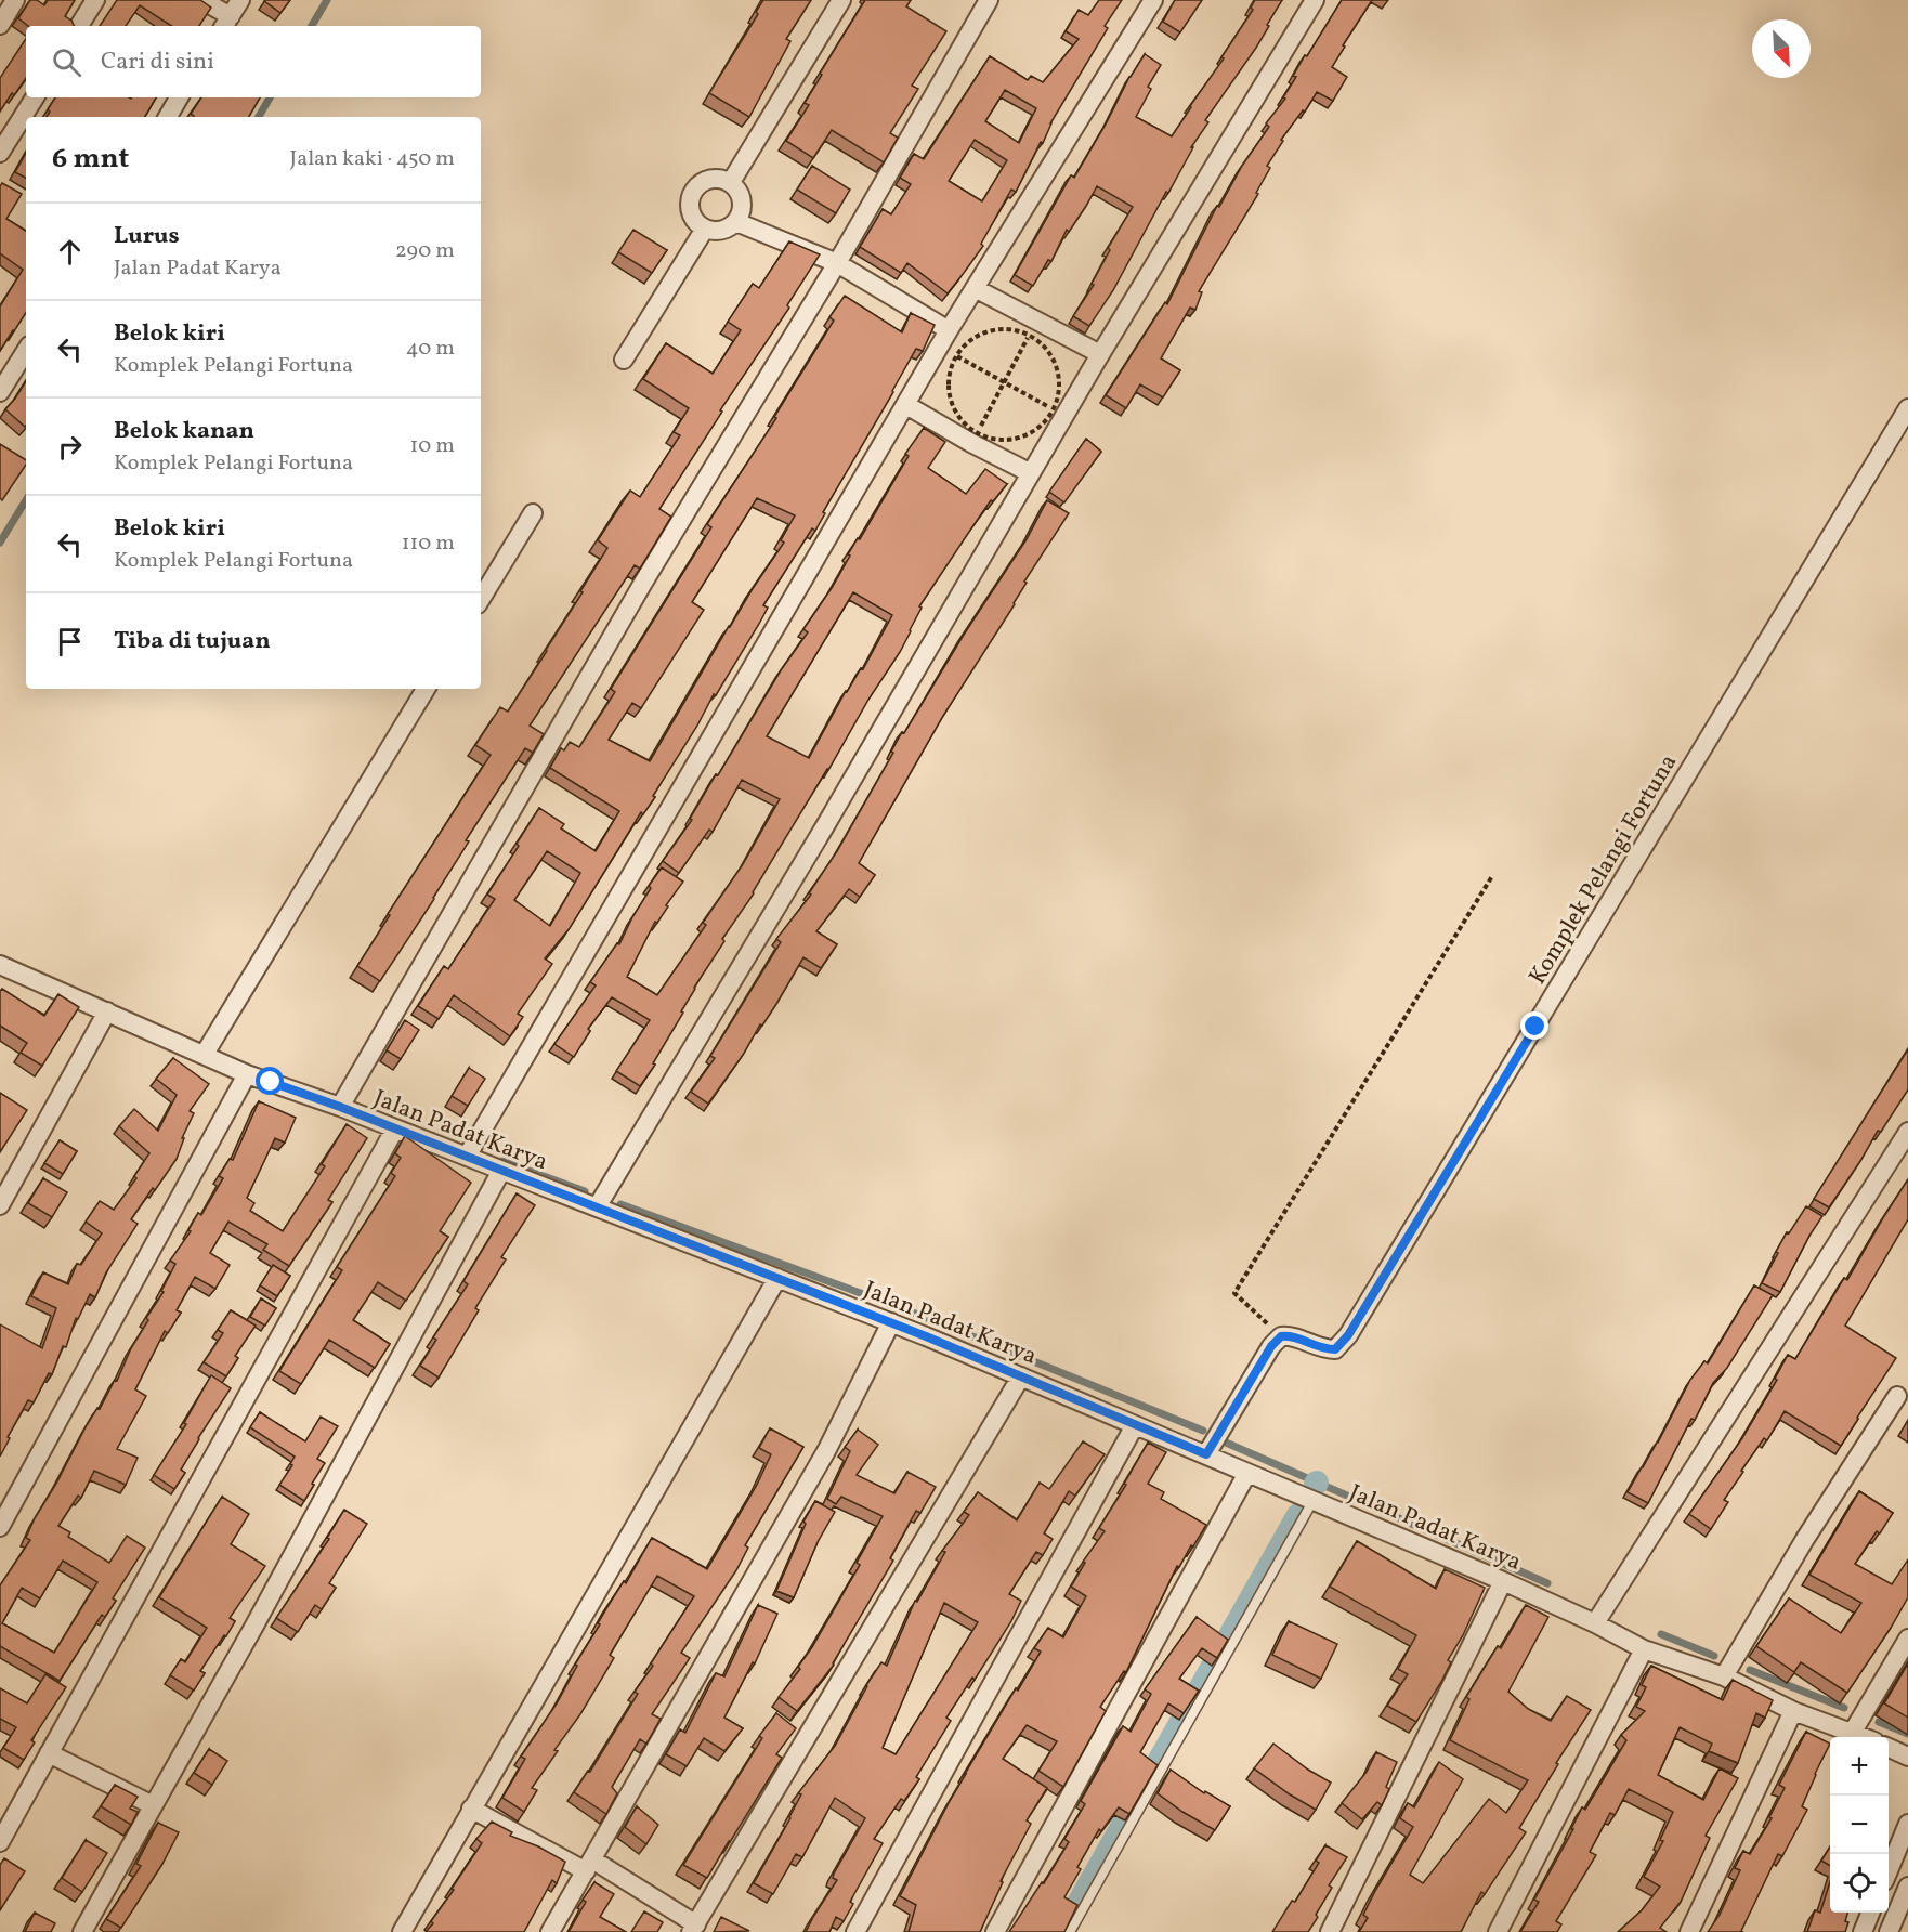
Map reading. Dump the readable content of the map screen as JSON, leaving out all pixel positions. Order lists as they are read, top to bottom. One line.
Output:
{"streets":{"street":["Komplek Pelangi Fortuna","Jalan Padat Karya"]},"north":"bottom right","page":{"search":"Cari di sini","heading":["6 mnt","Jalan kaki · 450 m"],"list":[["Lurus","Jalan Padat Karya","290 m"],["Belok kiri","Komplek Pelangi Fortuna","40 m"],["Belok kanan","Komplek Pelangi Fortuna","10 m"],["Belok kiri","Komplek Pelangi Fortuna","110 m"],"Tiba di tujuan"],"map_buttons":["+","−"]}}
